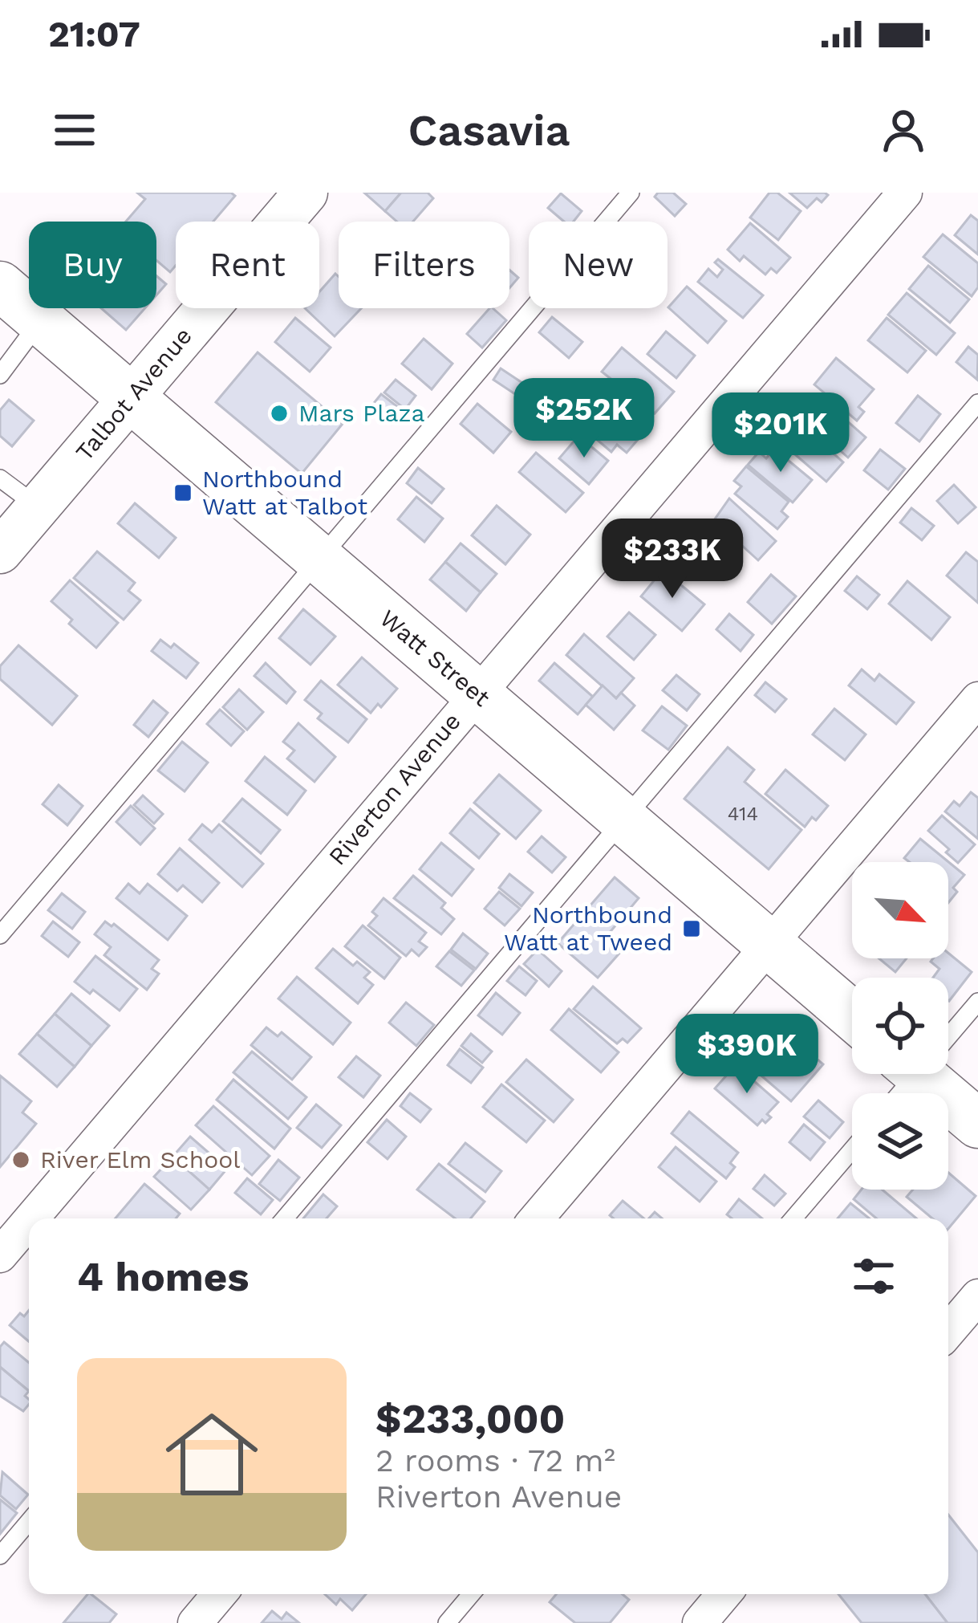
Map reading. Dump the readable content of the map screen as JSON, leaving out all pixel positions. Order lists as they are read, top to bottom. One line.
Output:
{"streets":{"main road":["Watt Street"],"street":["Talbot Avenue","Riverton Avenue"]},"crossings":[["Talbot Avenue","Watt Street"],["Watt Street","Riverton Avenue"]],"places":{"other":["Mars Plaza","River Elm School"],"transit":["Northbound Watt at Talbot","Northbound Watt at Tweed"]},"house_numbers":["414"],"north":"bottom right","page":{"status":"21:07","header":"Casavia","chip":["Buy","Rent","Filters","New"],"price":["$252K","$201K","$233K","$390K"],"heading":"4 homes","list":[{"name":"$233,000","note":"2 rooms · 72 m² · Riverton Avenue"}]}}
